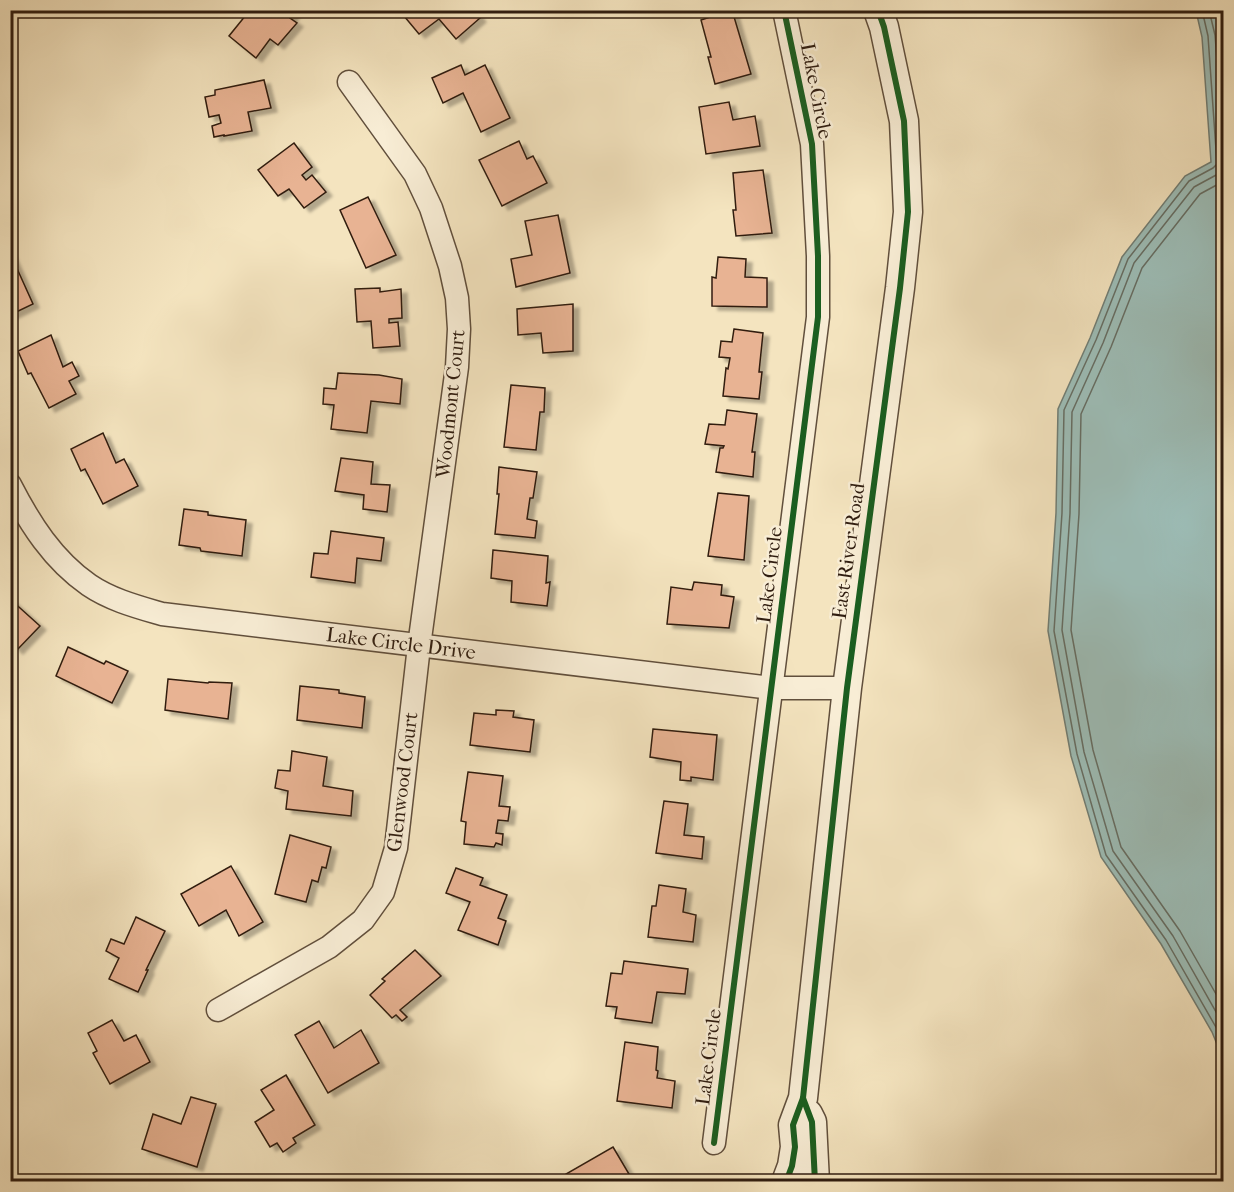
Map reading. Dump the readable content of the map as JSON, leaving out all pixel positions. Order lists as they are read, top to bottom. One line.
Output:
{"streets":{"street":["Lake Circle","Woodmont Court","East River Road","Lake Circle Drive","Glenwood Court"]},"crossings":[["Lake Circle","Lake Circle Drive"],["Woodmont Court","Lake Circle Drive"],["Woodmont Court","Glenwood Court"],["East River Road","Lake Circle Drive"],["Lake Circle Drive","Glenwood Court"]]}
